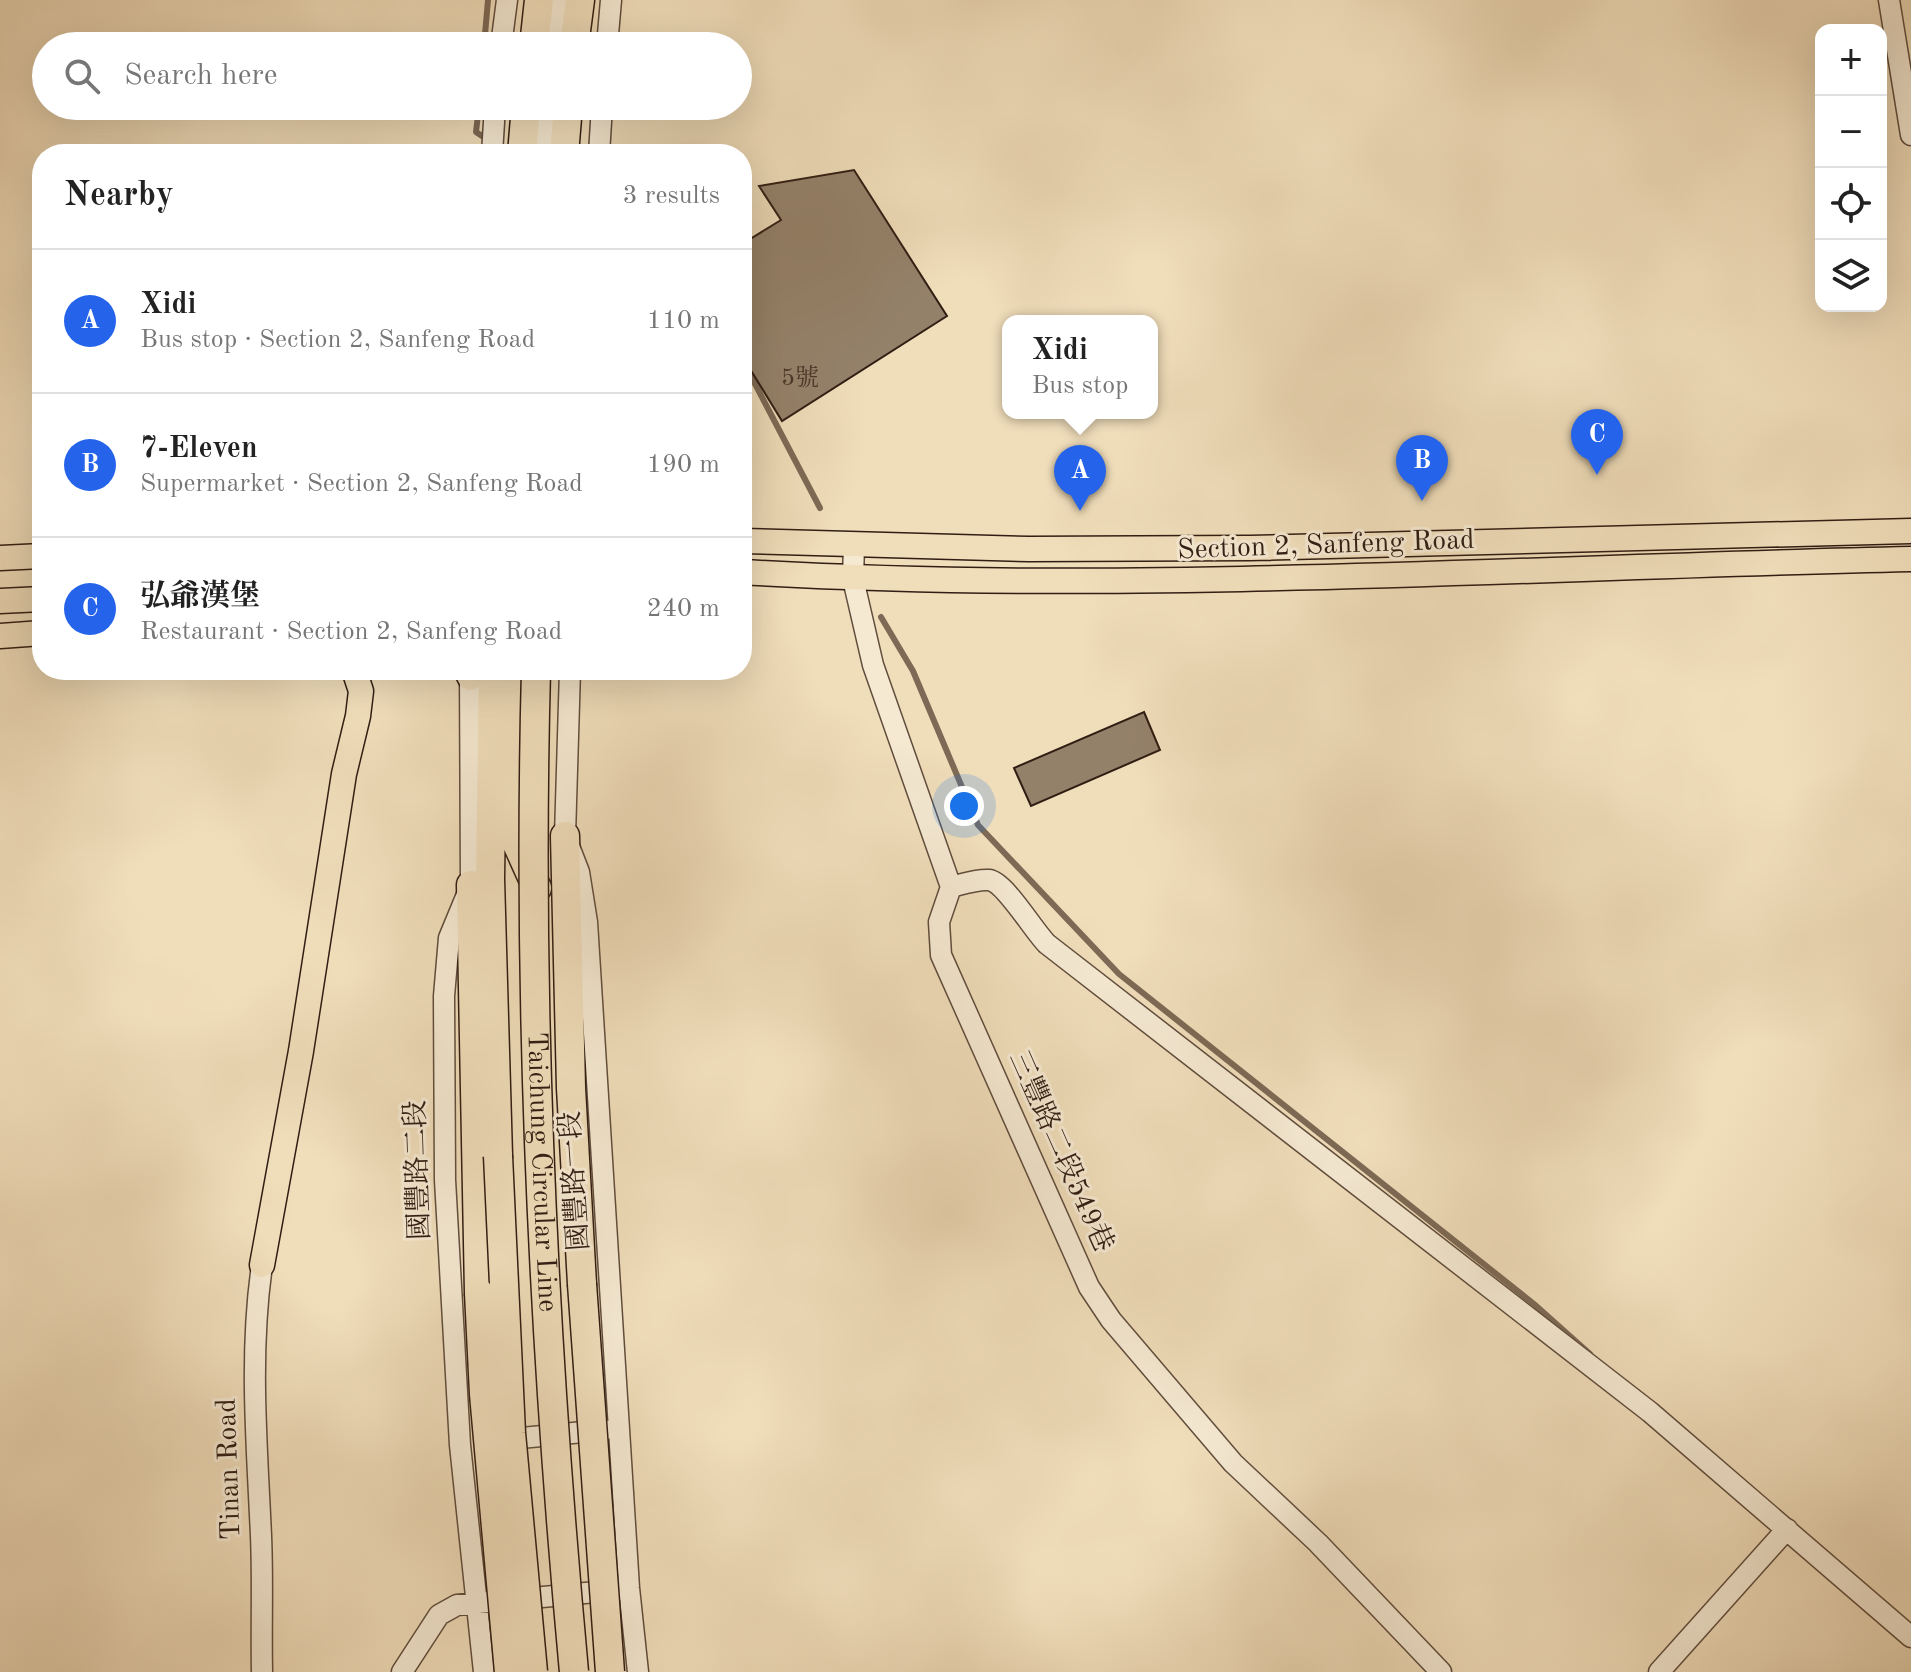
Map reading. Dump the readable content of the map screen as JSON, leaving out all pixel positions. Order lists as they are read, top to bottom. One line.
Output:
{"streets":{"highway":["Taichung Circular Line"],"main road":["Section 2, Sanfeng Road"],"street":["三豐路二段549巷","國豐路二段","國豐路一段","Tinan Road"]},"house_numbers":["5號"],"page":{"map_buttons":["+","−"],"search":"Search here","heading":["Nearby","3 results"],"list":[{"mark":"A","name":"Xidi","note":"Bus stop · Section 2, Sanfeng Road","value":"110 m"},{"mark":"B","name":"7-Eleven","note":"Supermarket · Section 2, Sanfeng Road","value":"190 m"},{"mark":"C","name":"弘爺漢堡","note":"Restaurant · Section 2, Sanfeng Road","value":"240 m"}],"popup":["Xidi","Bus stop"],"pins":["C","B","A"]}}
